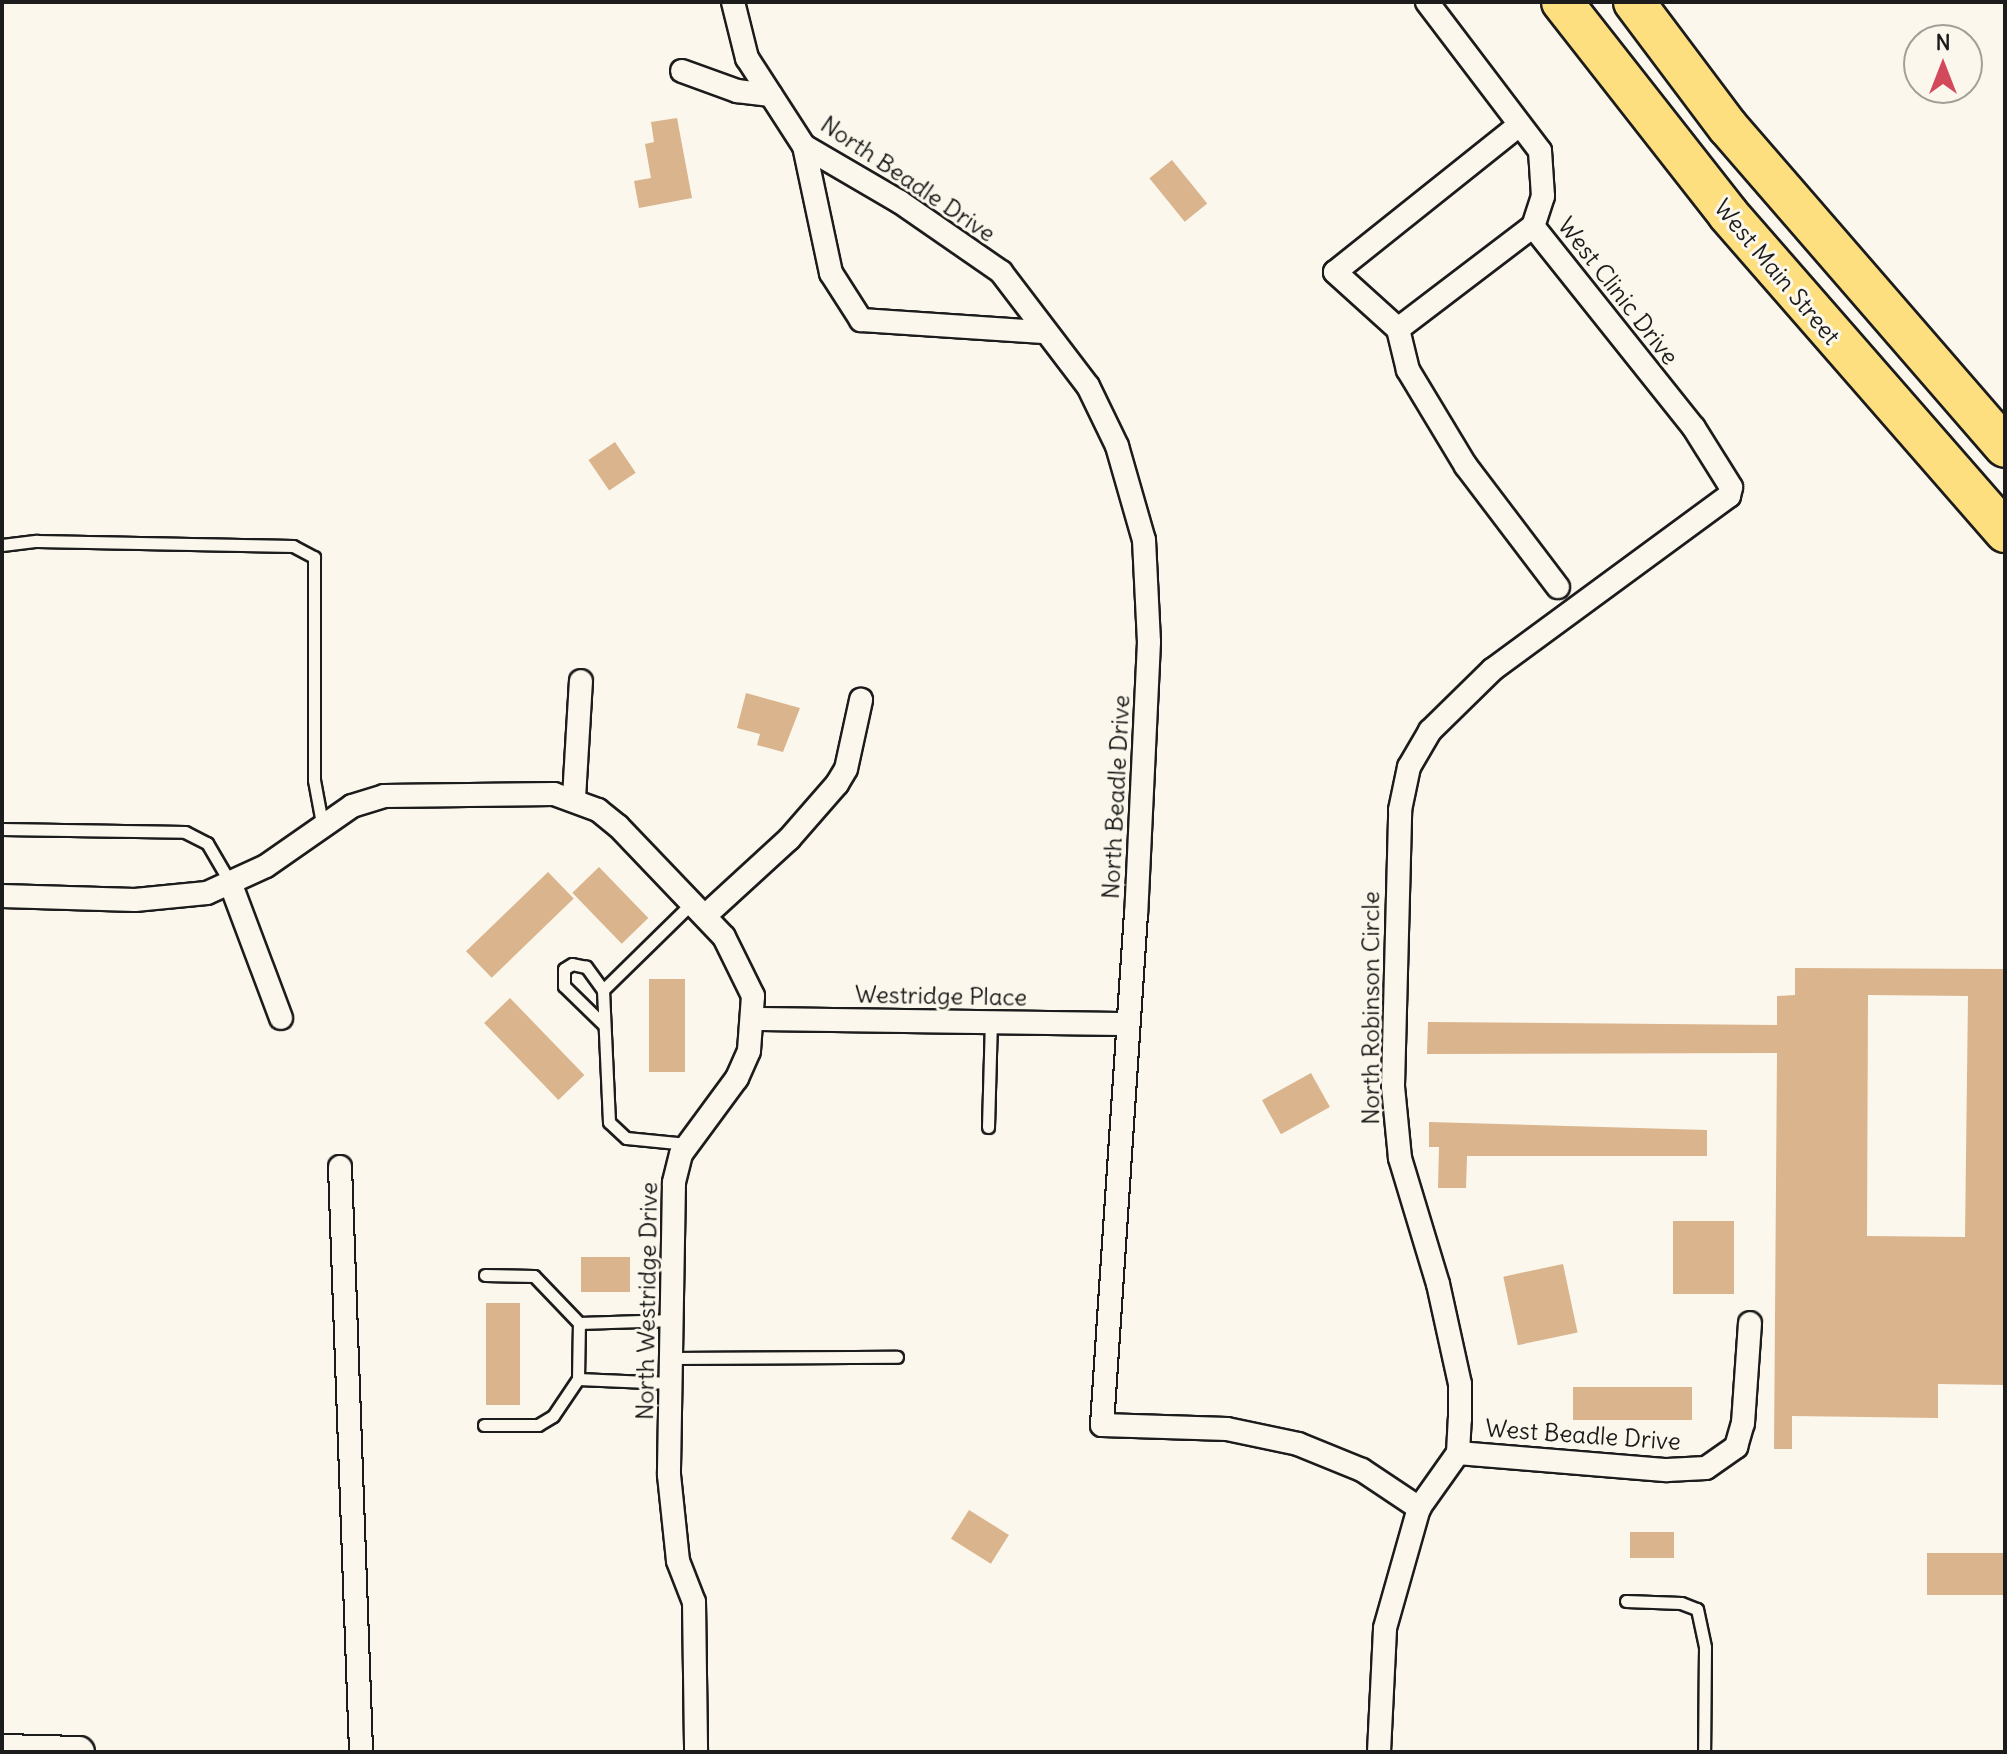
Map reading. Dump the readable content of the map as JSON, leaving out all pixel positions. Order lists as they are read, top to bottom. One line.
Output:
{"streets":{"highway":["West Main Street"],"street":["North Beadle Drive","West Clinic Drive","Westridge Place","North Robinson Circle","North Westridge Drive","West Beadle Drive"]},"crossings":[["North Beadle Drive","Westridge Place"],["West Clinic Drive","North Robinson Circle"],["Westridge Place","North Westridge Drive"],["North Robinson Circle","West Beadle Drive"]],"north":"top"}
